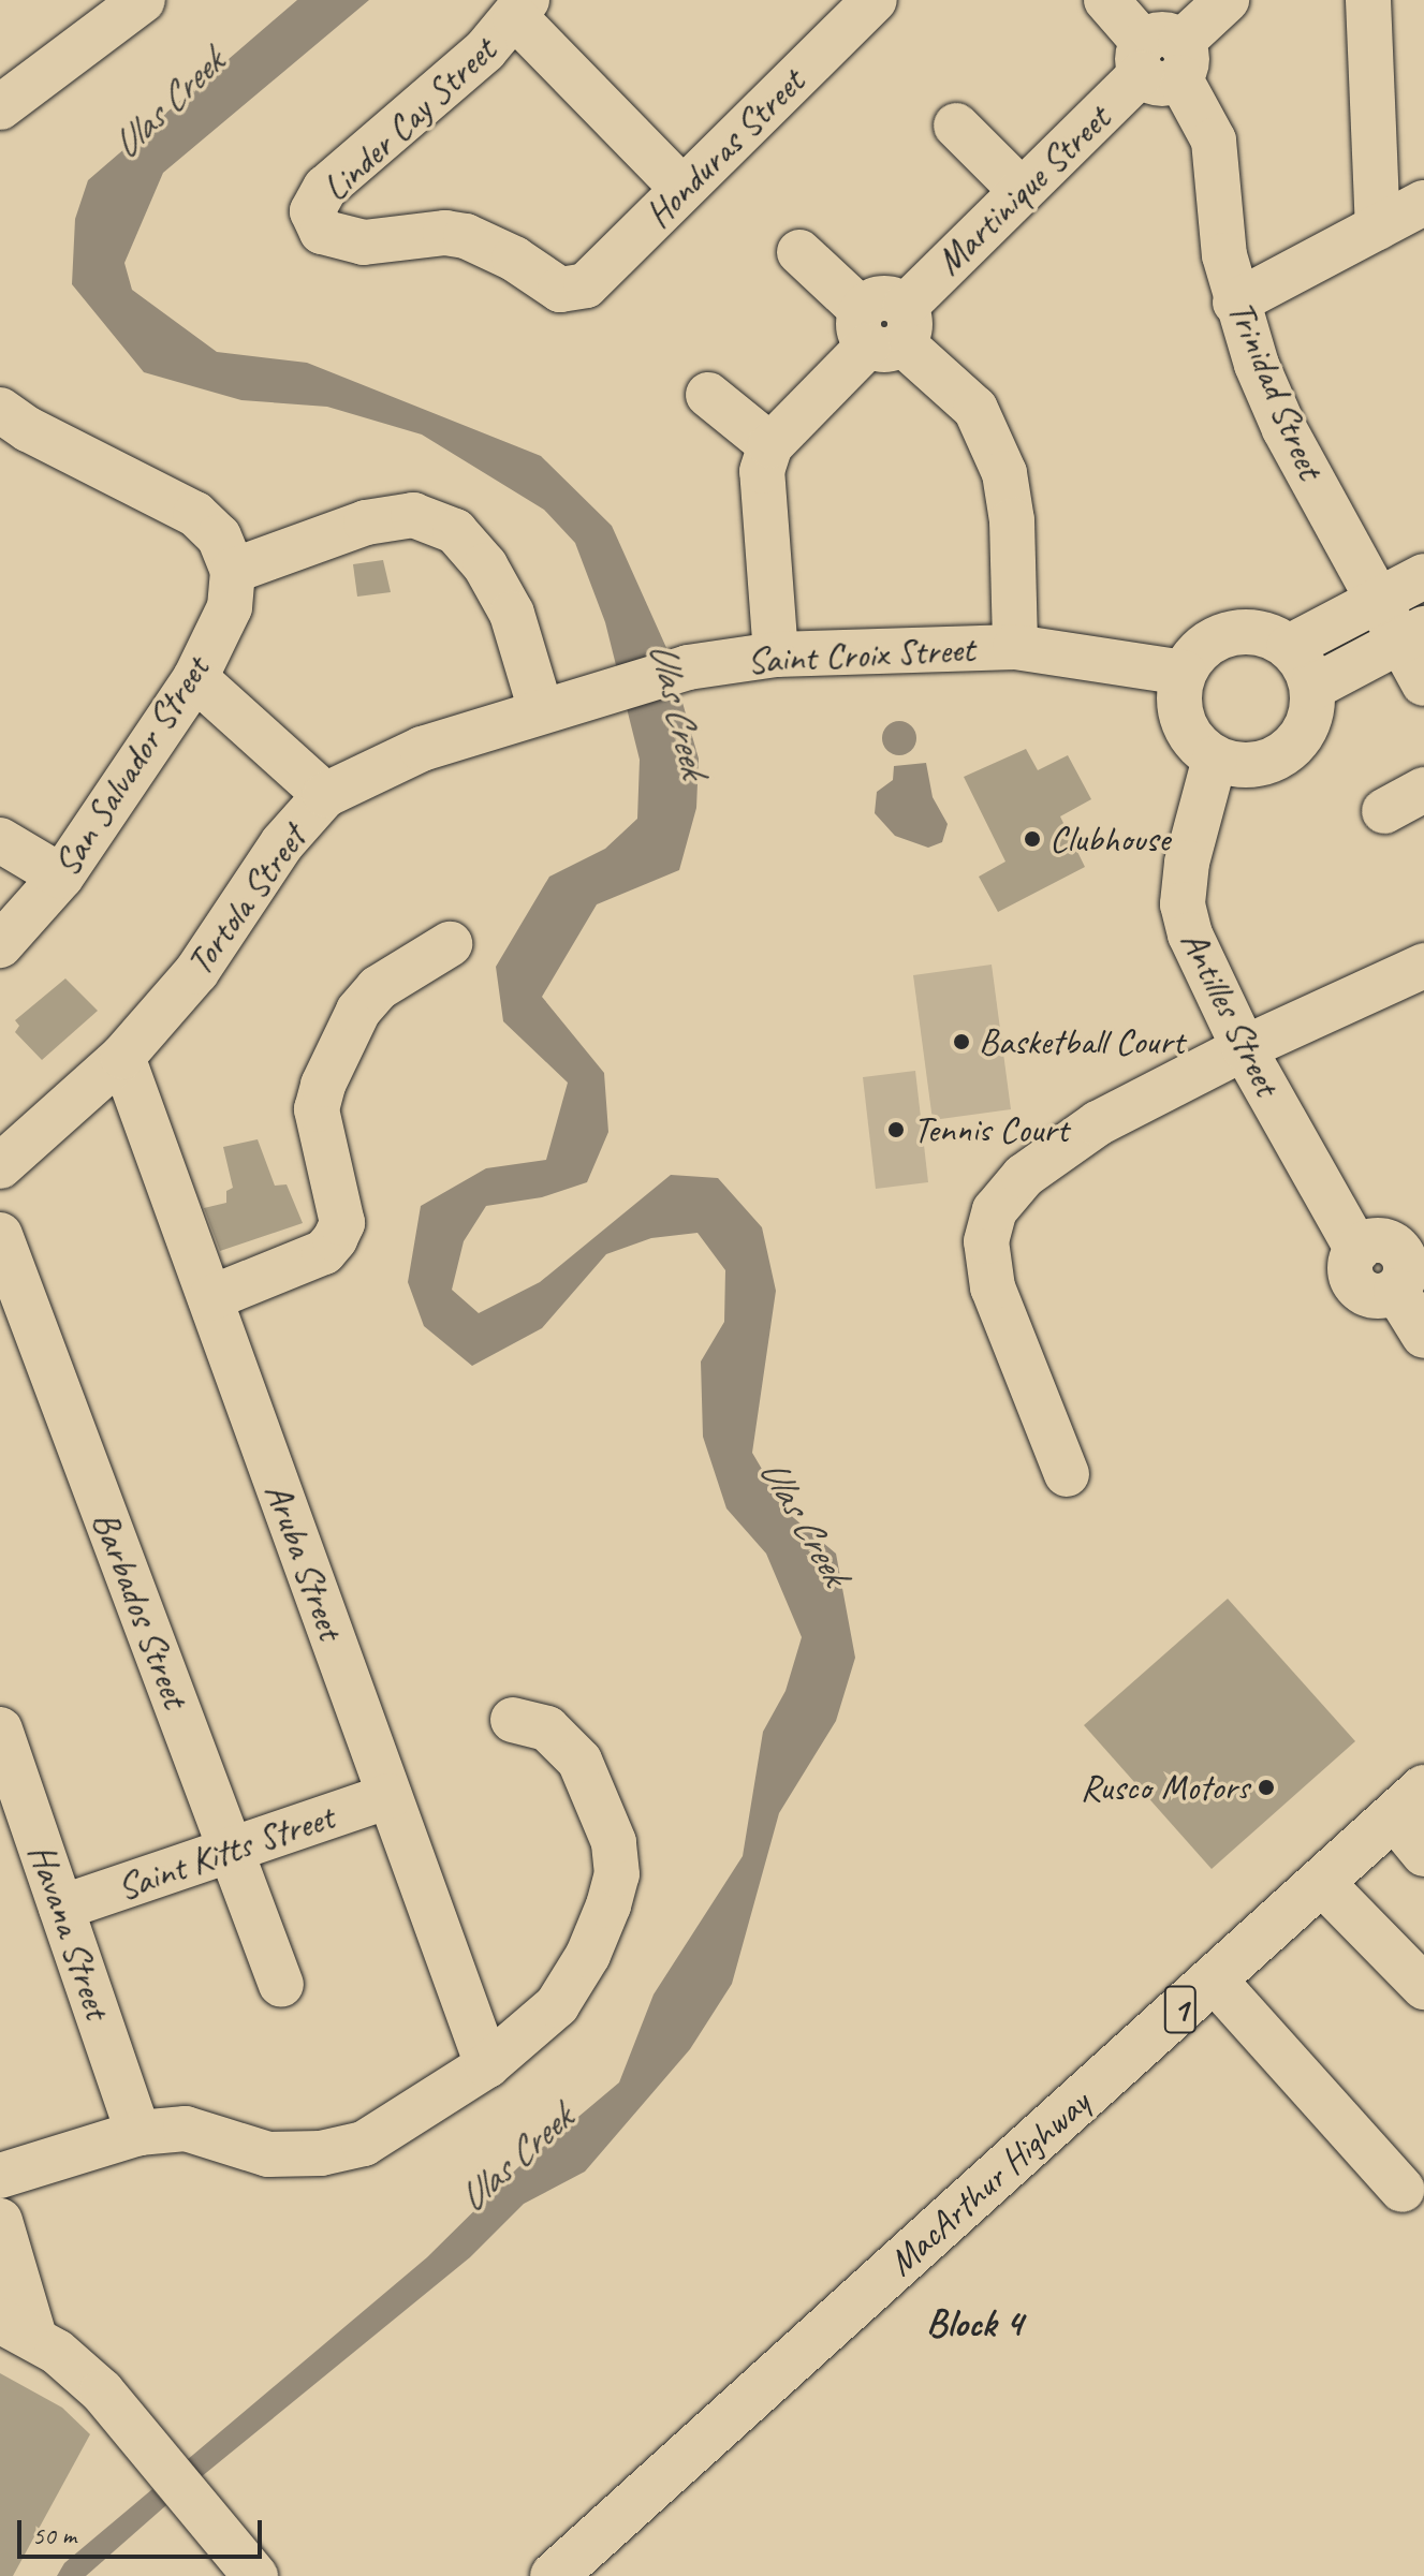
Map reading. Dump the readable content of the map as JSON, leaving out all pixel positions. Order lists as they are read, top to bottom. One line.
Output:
{"streets":{"highway":["1","MacArthur Highway"],"street":["Linder Cay Street","Honduras Street","Martinique Street","Trinidad Street","Saint Croix Street","San Salvador Street","Tortola Street","Antilles Street","Aruba Street","Barbados Street","Saint Kitts Street","Havana Street"]},"crossings":[["Linder Cay Street","Honduras Street"],["Martinique Street","Trinidad Street"],["Saint Croix Street","Tortola Street"],["Saint Croix Street","Antilles Street"],["Tortola Street","Aruba Street"],["Aruba Street","Saint Kitts Street"],["Barbados Street","Saint Kitts Street"],["Saint Kitts Street","Havana Street"]],"districts":["Block 4"],"water":["Ulas Creek"],"places":["Clubhouse","Basketball Court","Tennis Court","Rusco Motors"],"scale_bar":"50 m"}
